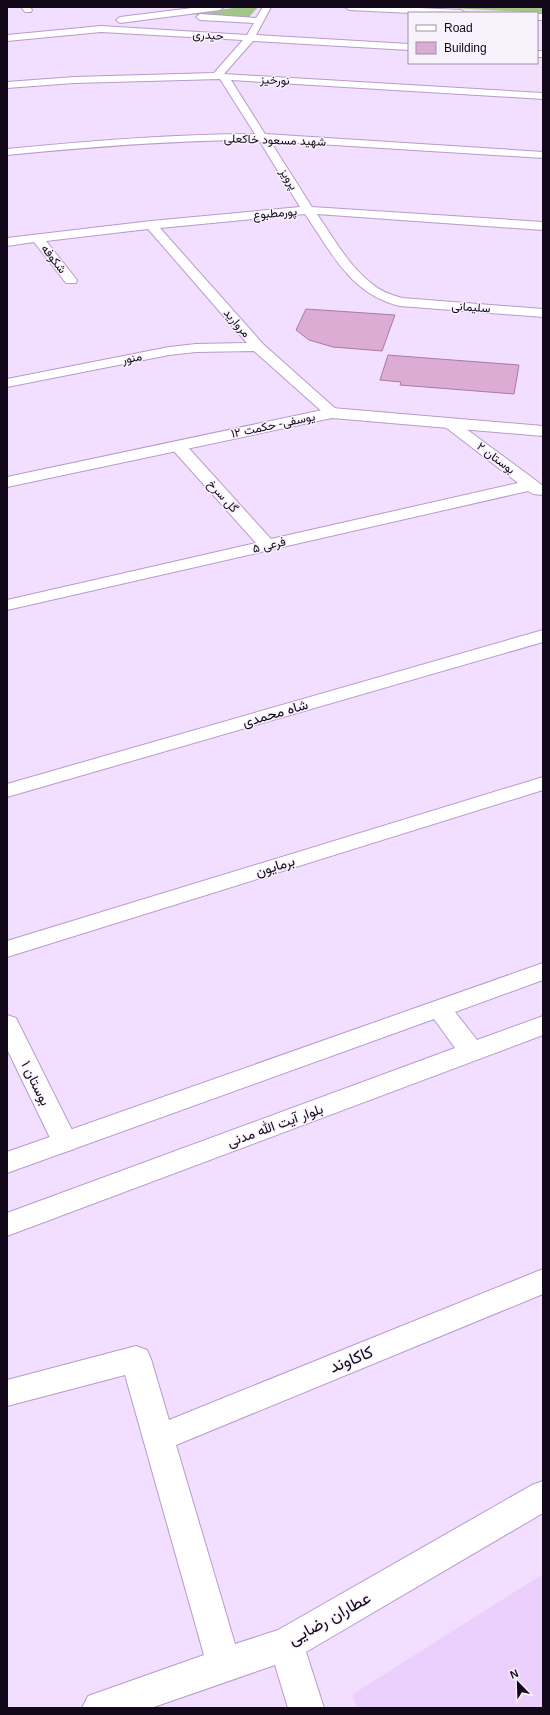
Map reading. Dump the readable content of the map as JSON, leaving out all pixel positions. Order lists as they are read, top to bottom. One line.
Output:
{"streets":{"street":["حیدری","نورخیز","شهید مسعود خاکعلی","پرویز","پورمطبوع","شکوفه","سلیمانی","مروارید","منور","یوسفی- حکمت ۱۲","بوستان ۲","گل سرخ","فرعی ۵","شاه محمدی","برمایون","بوستان ۱","بلوار آیت الله مدنی","کاکاوند","عطاران رضایی"]},"crossings":[["نورخیز","پرویز"],["شهید مسعود خاکعلی","پرویز"],["پرویز","پورمطبوع"],["پرویز","سلیمانی"],["پورمطبوع","شکوفه"],["پورمطبوع","مروارید"],["مروارید","منور"],["مروارید","یوسفی- حکمت ۱۲"],["یوسفی- حکمت ۱۲","بوستان ۲"],["یوسفی- حکمت ۱۲","گل سرخ"],["بوستان ۲","فرعی ۵"],["گل سرخ","فرعی ۵"]],"legend":["Road","Building"],"north":"top left"}
